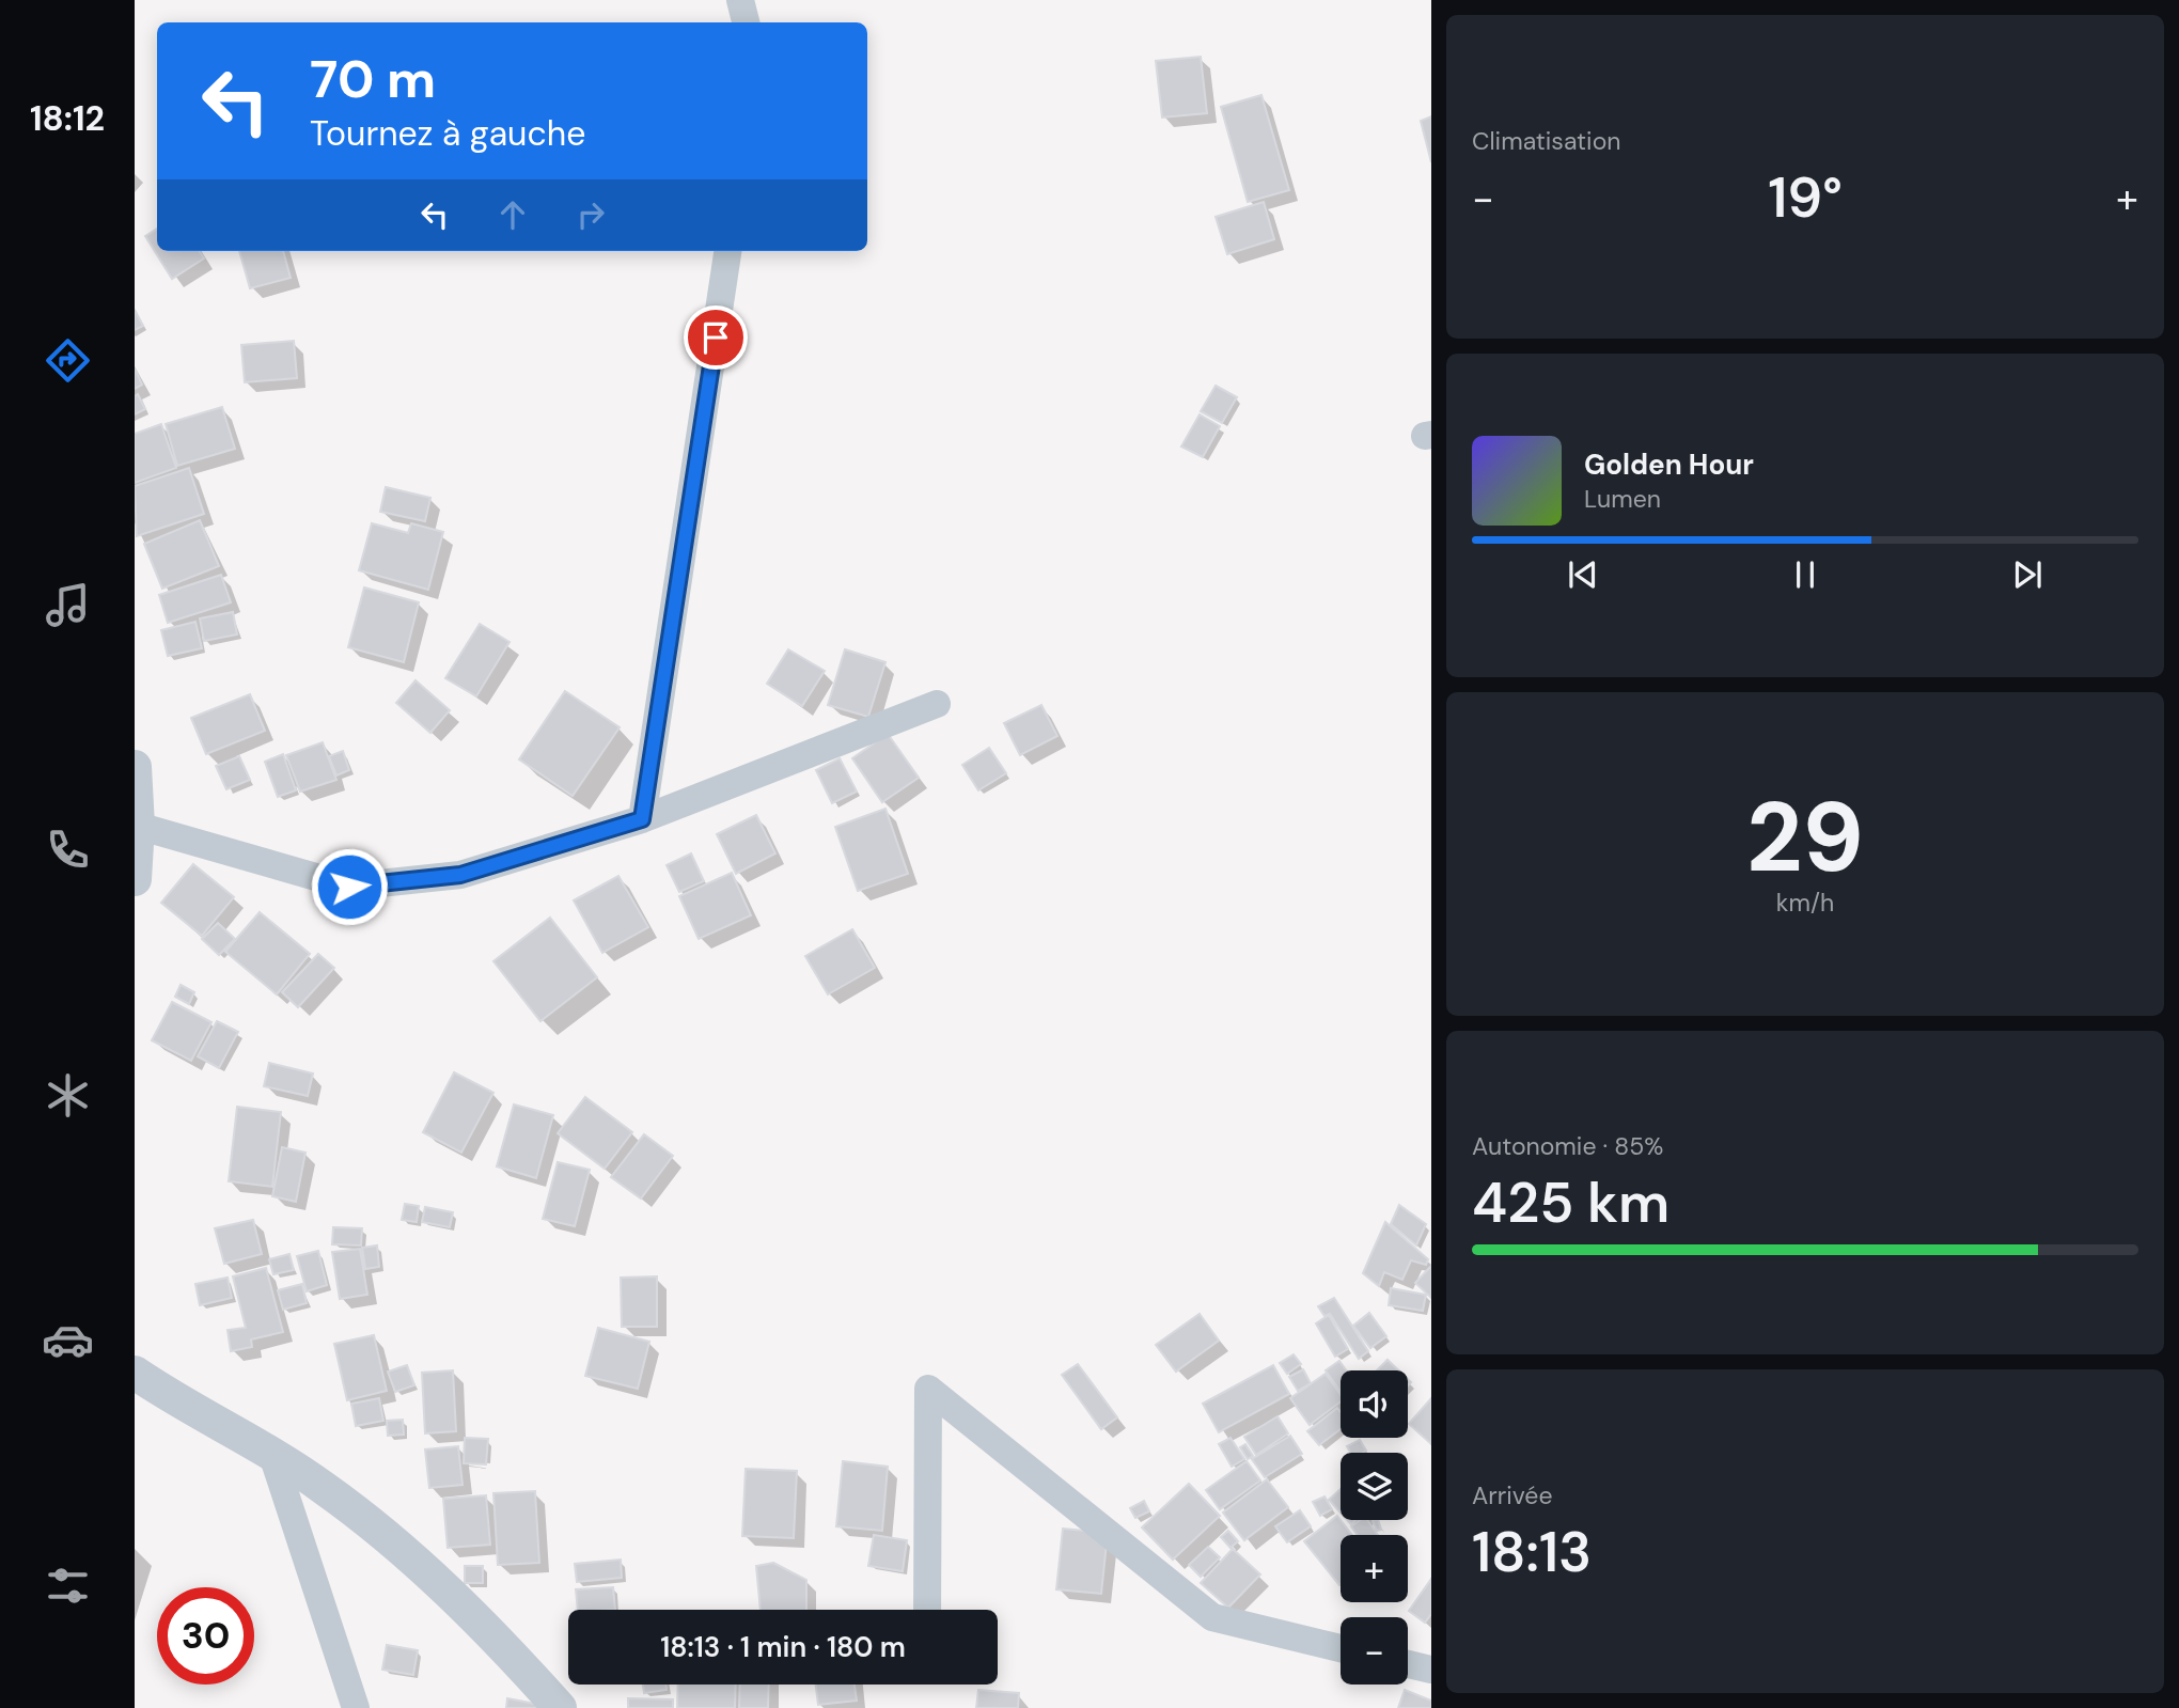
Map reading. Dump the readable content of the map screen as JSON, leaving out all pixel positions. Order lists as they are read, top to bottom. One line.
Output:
{"page":{"tabs":"18:12","tile":["Climatisation",["29","km/h"],["Autonomie · 85%","425 km"],["Arrivée","18:13"]],"turn":["70 m","Tournez à gauche"],"heat":["−","19°","+"],"song":["Golden Hour","Lumen"],"map_buttons":["+","−"],"limit":"30","trip":"18:13 · 1 min · 180 m"}}
